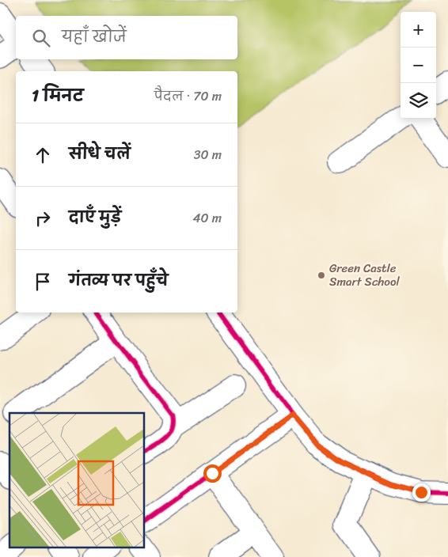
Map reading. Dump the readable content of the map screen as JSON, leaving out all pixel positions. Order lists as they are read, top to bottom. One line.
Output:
{"places":["Green Castle Smart School"],"page":{"map_buttons":["+","−"],"search":"यहाँ खोजें","heading":["1 मिनट","पैदल · 70 m"],"list":[["सीधे चलें","30 m"],["दाएँ मुड़ें","40 m"],"गंतव्य पर पहुँचे"]}}
